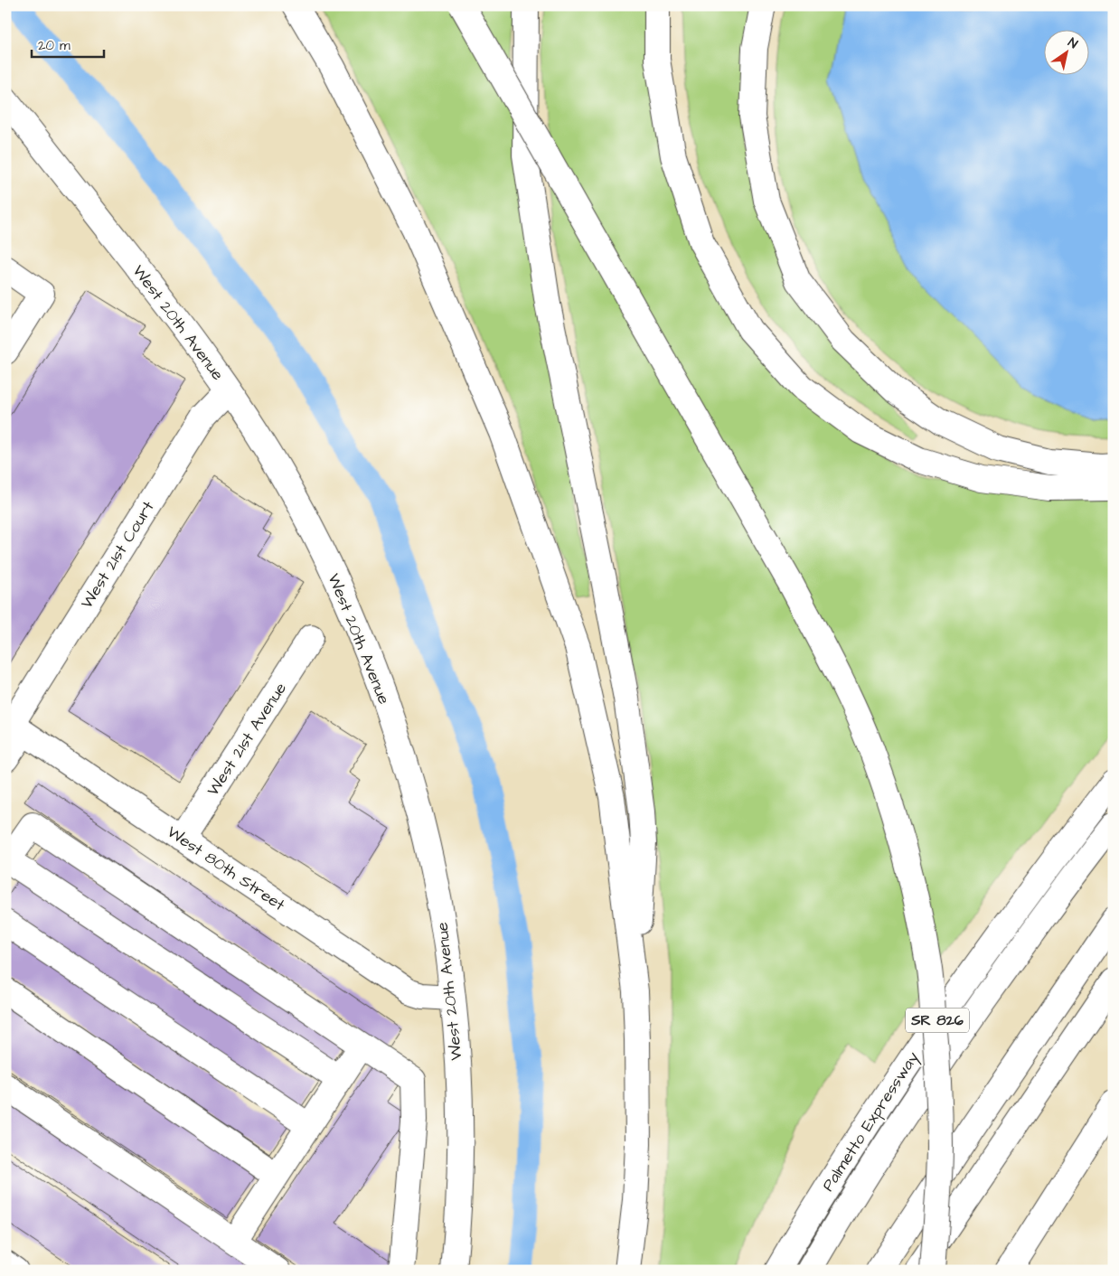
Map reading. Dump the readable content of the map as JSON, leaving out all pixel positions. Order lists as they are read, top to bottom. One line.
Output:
{"streets":{"main road":["West 20th Avenue","West 21st Court","West 21st Avenue","West 80th Street","SR 826","Palmetto Expressway"]},"crossings":[["West 20th Avenue","West 21st Court"],["West 20th Avenue","West 80th Street"],["West 21st Court","West 80th Street"],["West 21st Avenue","West 80th Street"]],"scale_bar":"20 m","north":"top right"}
